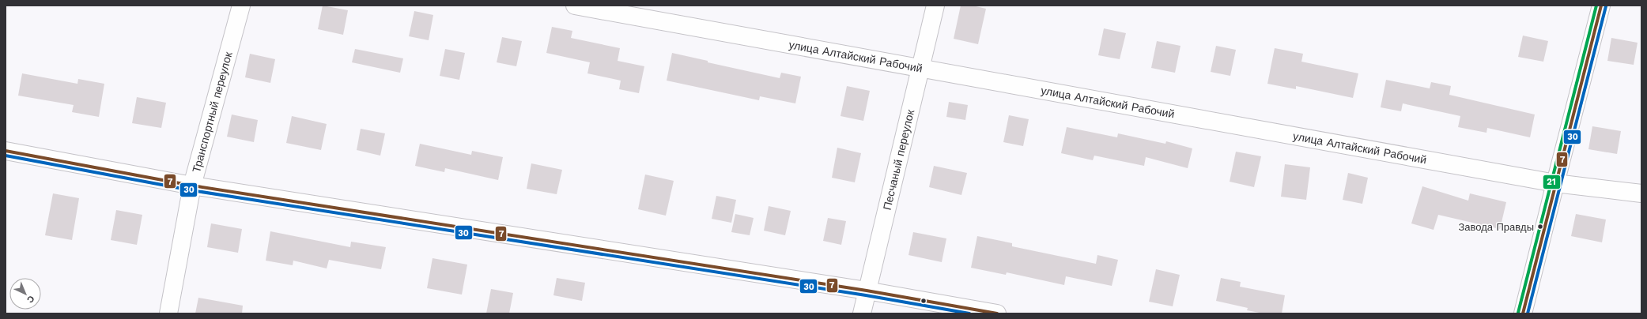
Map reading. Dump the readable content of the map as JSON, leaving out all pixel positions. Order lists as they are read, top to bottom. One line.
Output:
{"streets":{"street":["улица Алтайский Рабочий","Транспортный переулок","Песчаный переулок"]},"crossings":[["улица Алтайский Рабочий","Песчаный переулок"]],"places":["Завода Правды"],"lines":["transit line 7","transit line 21","transit line 30"],"north":"bottom right"}
